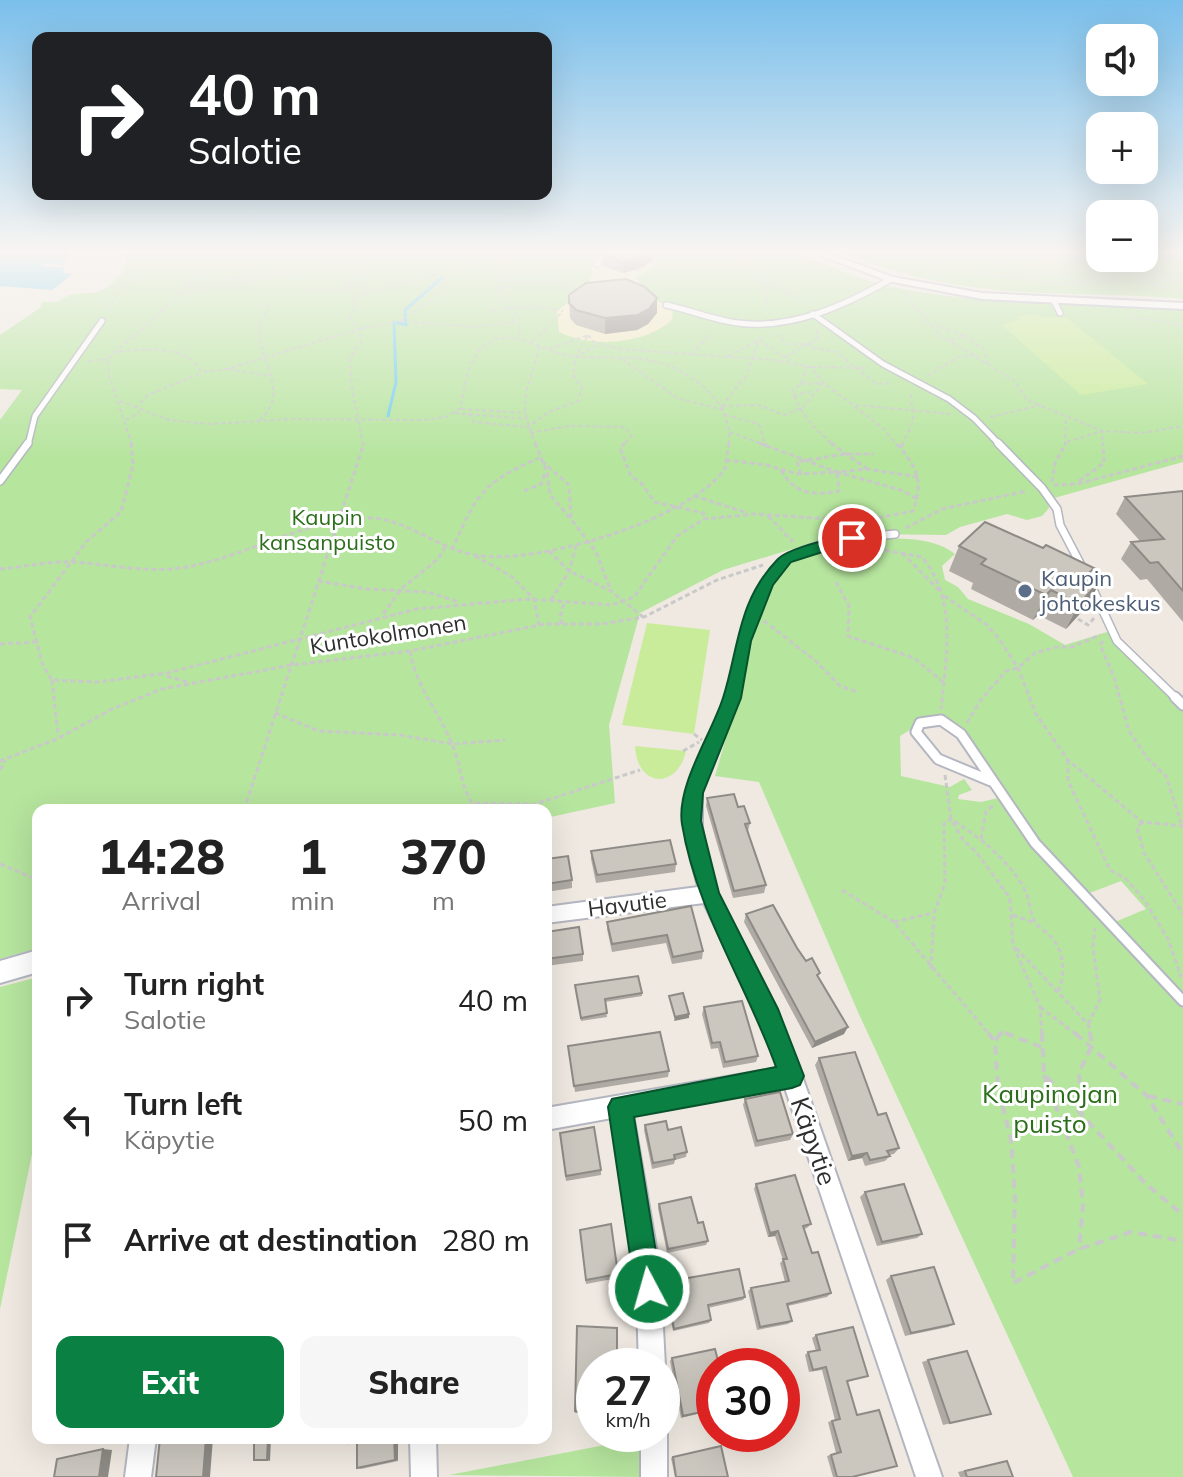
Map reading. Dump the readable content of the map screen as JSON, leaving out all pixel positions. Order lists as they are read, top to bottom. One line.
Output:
{"streets":{"street":["Havutie","Käpytie"],"path":["Kuntokolmonen"]},"crossings":[["Kuntokolmonen","Käpytie"],["Havutie","Käpytie"]],"parks":["Kaupin kansanpuisto","Kaupinojan puisto"],"places":["Kaupin johtokeskus"],"page":{"map_buttons":["+","−"],"turn":["40 m","Salotie"],"eta":["14:28","Arrival","1","min","370","m"],"list":[{"name":"Turn right","note":"Salotie","value":"40 m"},{"name":"Turn left","note":"Käpytie","value":"50 m"},{"name":"Arrive at destination","value":"280 m"}],"buttons":["Exit","Share"],"speed":"27 km/h","limit":"30"}}
